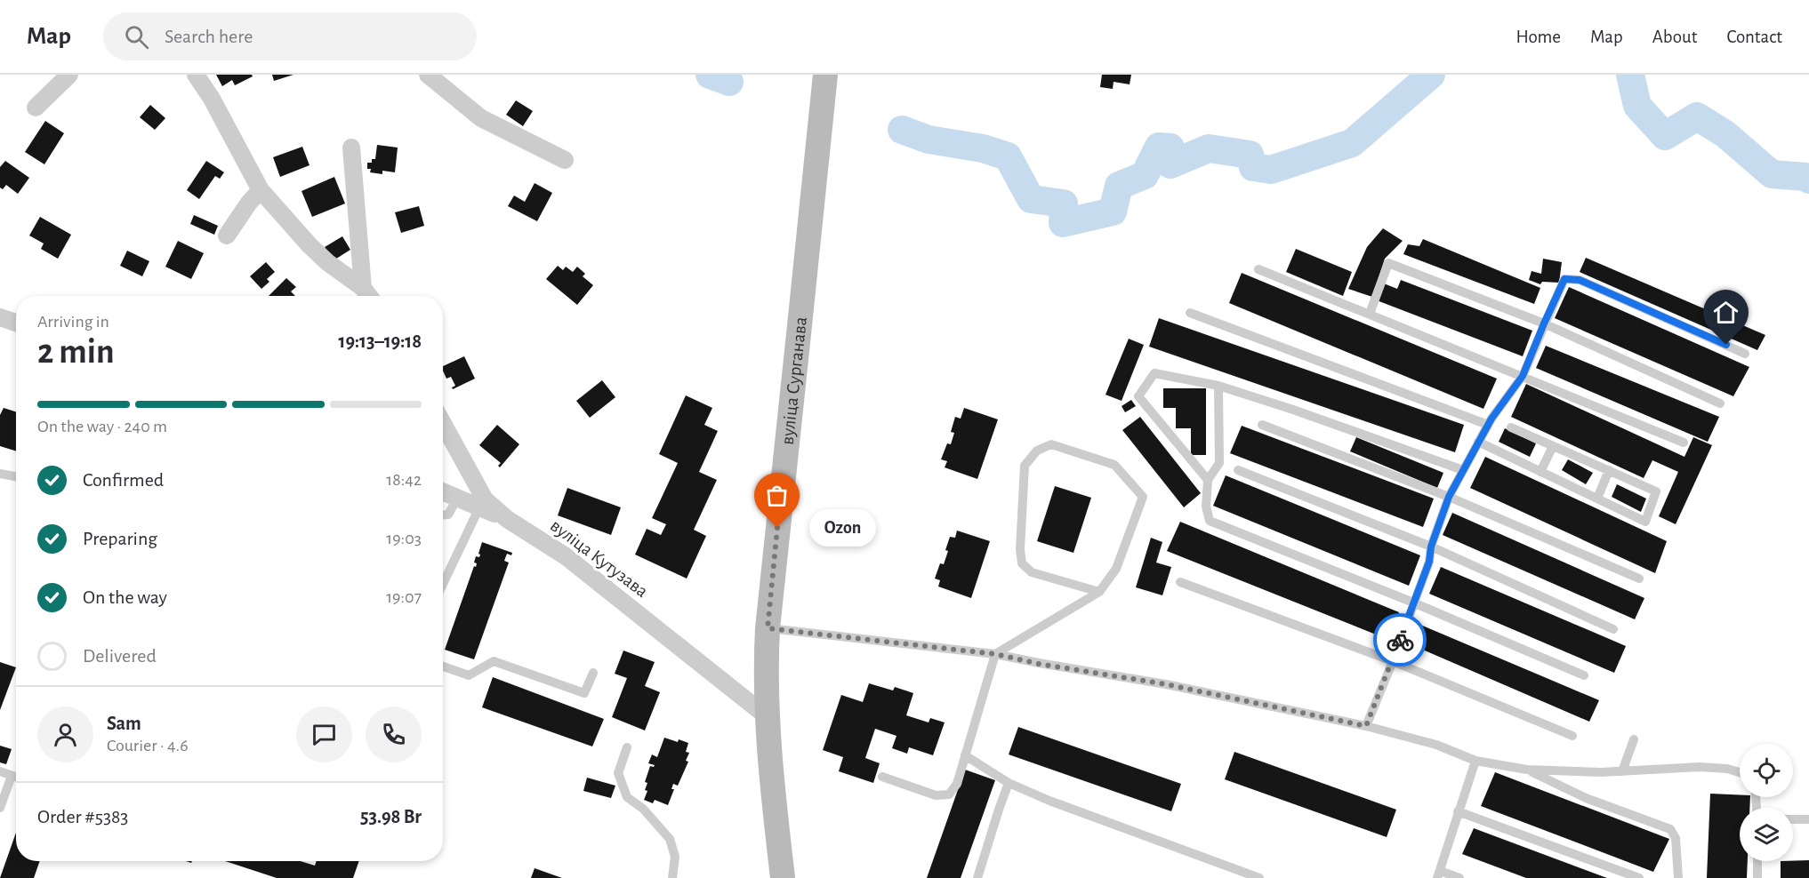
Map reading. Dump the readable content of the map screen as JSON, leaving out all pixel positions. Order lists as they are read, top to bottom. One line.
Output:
{"streets":{"main road":["вуліца Сурганава"],"street":["вуліца Кутузава"]},"crossings":[["вуліца Сурганава","вуліца Кутузава"]],"places":["Ozon"],"page":{"header":"Map","search":"Search here","nav":["Home","Map","About","Contact"],"heading":["2 min","Arriving in","19:13–19:18"],"panel":["Sam","Courier · 4.6","Order #5383","53.98 Br"],"bar":"On the way · 240 m","list":[["Confirmed","18:42"],["Preparing","19:03"],["On the way","19:07"],"Delivered"],"bubble":"Ozon"}}
